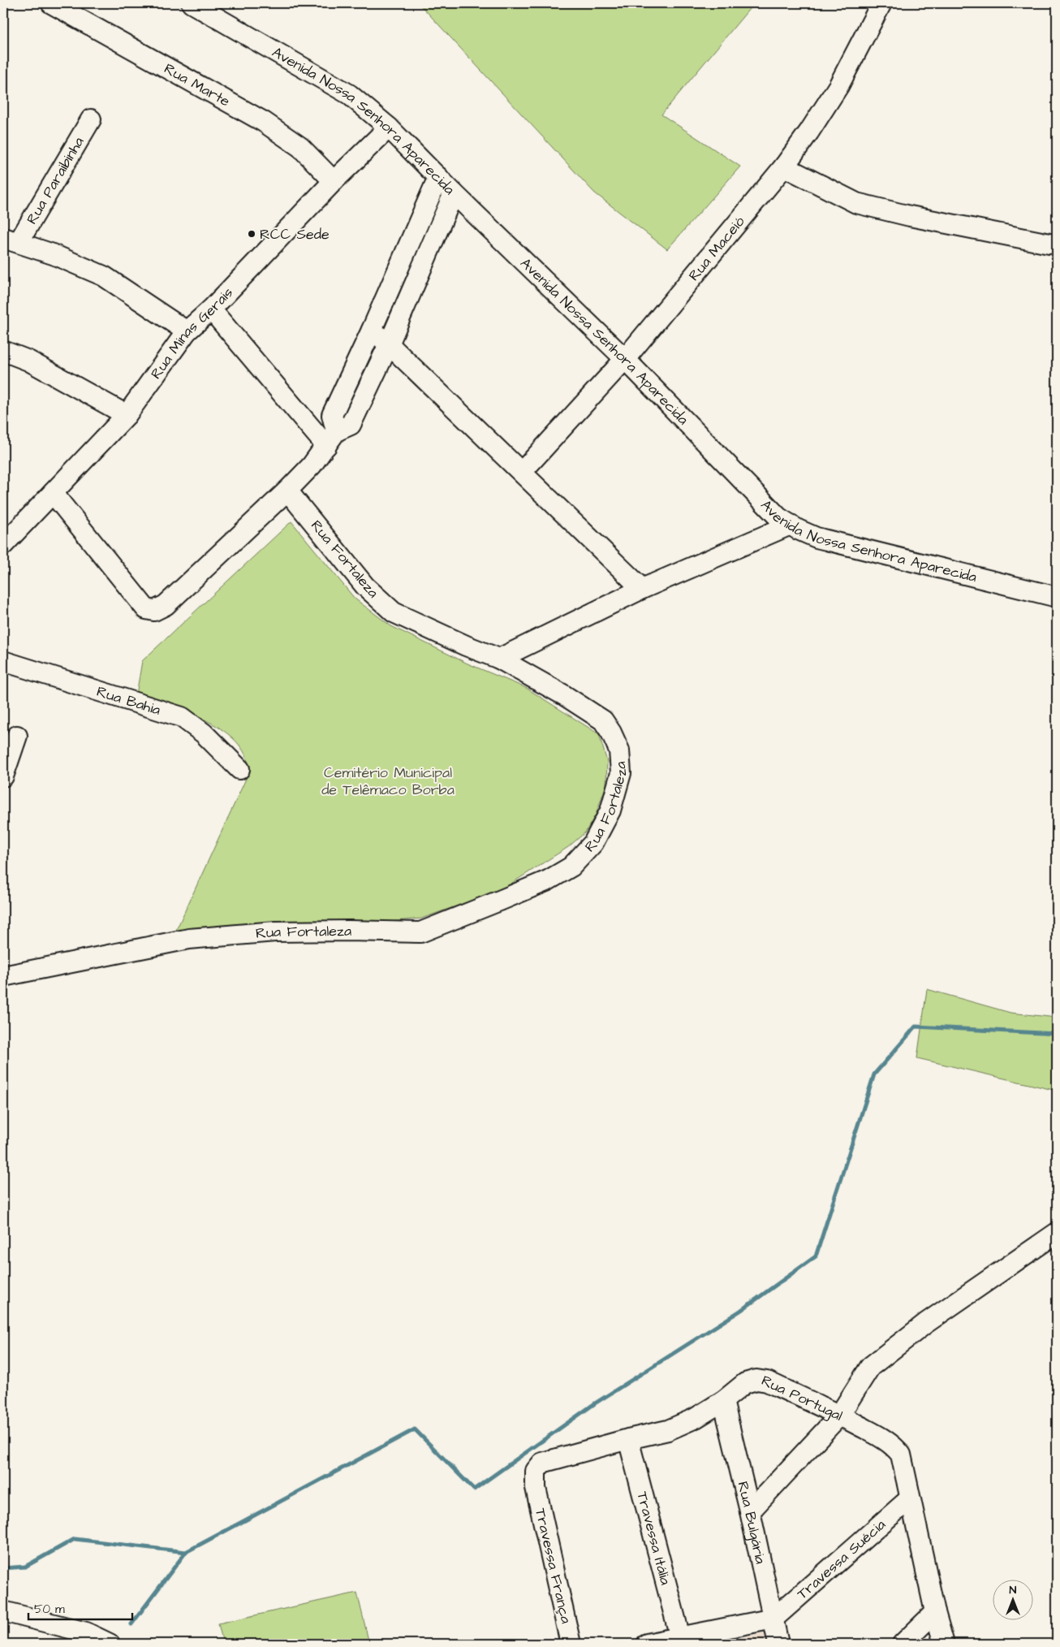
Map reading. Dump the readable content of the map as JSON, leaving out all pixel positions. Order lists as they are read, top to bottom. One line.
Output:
{"streets":{"street":["Rua Marte","Avenida Nossa Senhora Aparecida","Rua Paraibinha","Rua Maceió","Rua Minas Gerais","Rua Fortaleza","Rua Bahia","Rua Portugal","Rua Bulgária","Travessa Itália","Travessa Suécia","Travessa França"]},"crossings":[["Rua Marte","Rua Minas Gerais"],["Avenida Nossa Senhora Aparecida","Rua Maceió"],["Avenida Nossa Senhora Aparecida","Rua Minas Gerais"],["Rua Portugal","Rua Bulgária"],["Rua Portugal","Travessa Itália"],["Rua Portugal","Travessa Suécia"],["Rua Portugal","Travessa França"],["Rua Bulgária","Travessa Suécia"]],"parks":["Cemitério Municipal de Telêmaco Borba"],"places":["RCC Sede"],"scale_bar":"50 m","north":"top"}
